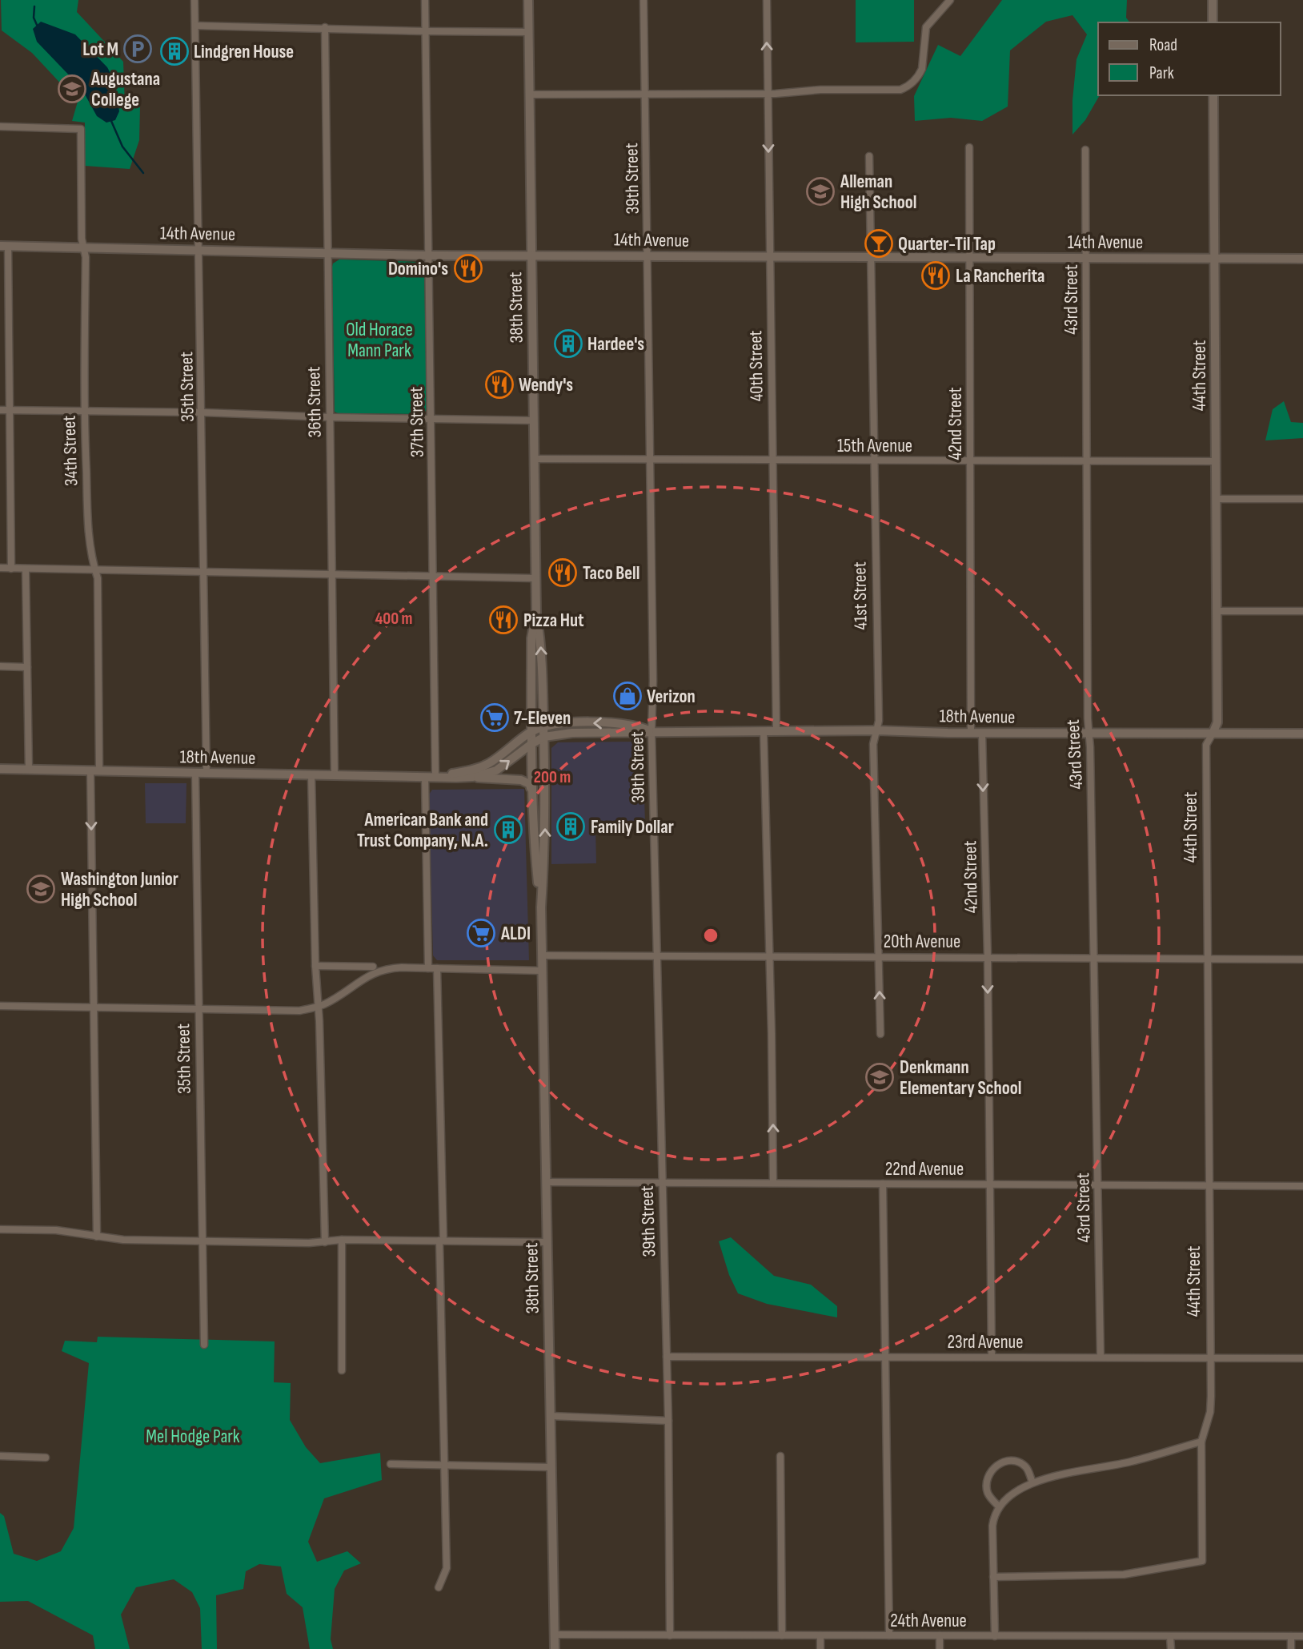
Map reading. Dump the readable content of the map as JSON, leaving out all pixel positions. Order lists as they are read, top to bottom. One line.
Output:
{"streets":{"street":["39th Street","14th Avenue","43rd Street","38th Street","40th Street","44th Street","35th Street","36th Street","37th Street","42nd Street","15th Avenue","34th Street","41st Street","18th Avenue","20th Avenue","22nd Avenue","23rd Avenue","24th Avenue"]},"crossings":[["39th Street","14th Avenue"],["39th Street","15th Avenue"],["39th Street","18th Avenue"],["39th Street","20th Avenue"],["39th Street","22nd Avenue"],["39th Street","23rd Avenue"],["39th Street","24th Avenue"],["14th Avenue","43rd Street"],["14th Avenue","38th Street"],["14th Avenue","40th Street"],["14th Avenue","44th Street"],["14th Avenue","35th Street"],["14th Avenue","36th Street"],["14th Avenue","37th Street"],["14th Avenue","42nd Street"],["14th Avenue","34th Street"],["14th Avenue","41st Street"],["43rd Street","15th Avenue"],["43rd Street","18th Avenue"],["43rd Street","20th Avenue"],["43rd Street","22nd Avenue"],["43rd Street","23rd Avenue"],["38th Street","15th Avenue"],["38th Street","18th Avenue"],["38th Street","20th Avenue"],["38th Street","22nd Avenue"],["38th Street","24th Avenue"],["40th Street","15th Avenue"],["40th Street","18th Avenue"],["44th Street","15th Avenue"],["44th Street","18th Avenue"],["44th Street","20th Avenue"],["44th Street","22nd Avenue"],["44th Street","23rd Avenue"],["35th Street","18th Avenue"],["36th Street","18th Avenue"],["37th Street","18th Avenue"],["42nd Street","15th Avenue"],["42nd Street","18th Avenue"],["42nd Street","20th Avenue"],["42nd Street","22nd Avenue"],["42nd Street","23rd Avenue"],["15th Avenue","41st Street"],["34th Street","18th Avenue"],["41st Street","18th Avenue"],["41st Street","20th Avenue"]],"one_way":["42nd Street"],"parks":["Old Horace Mann Park","Mel Hodge Park"],"places":{"parking":["Lot M"],"building":["Lindgren House","Hardee's","Family Dollar","American Bank and Trust Company, N.A."],"school or university":["Augustana College","Alleman High School","Washington Junior High School","Denkmann Elementary School"],"bar":["Quarter-Til Tap"],"restaurant":["Domino's","La Rancherita","Wendy's","Taco Bell","Pizza Hut"],"shop":["Verizon"],"supermarket":["7-Eleven","ALDI"]},"legend":["Road","Park"],"rings":["400 m","200 m"]}
